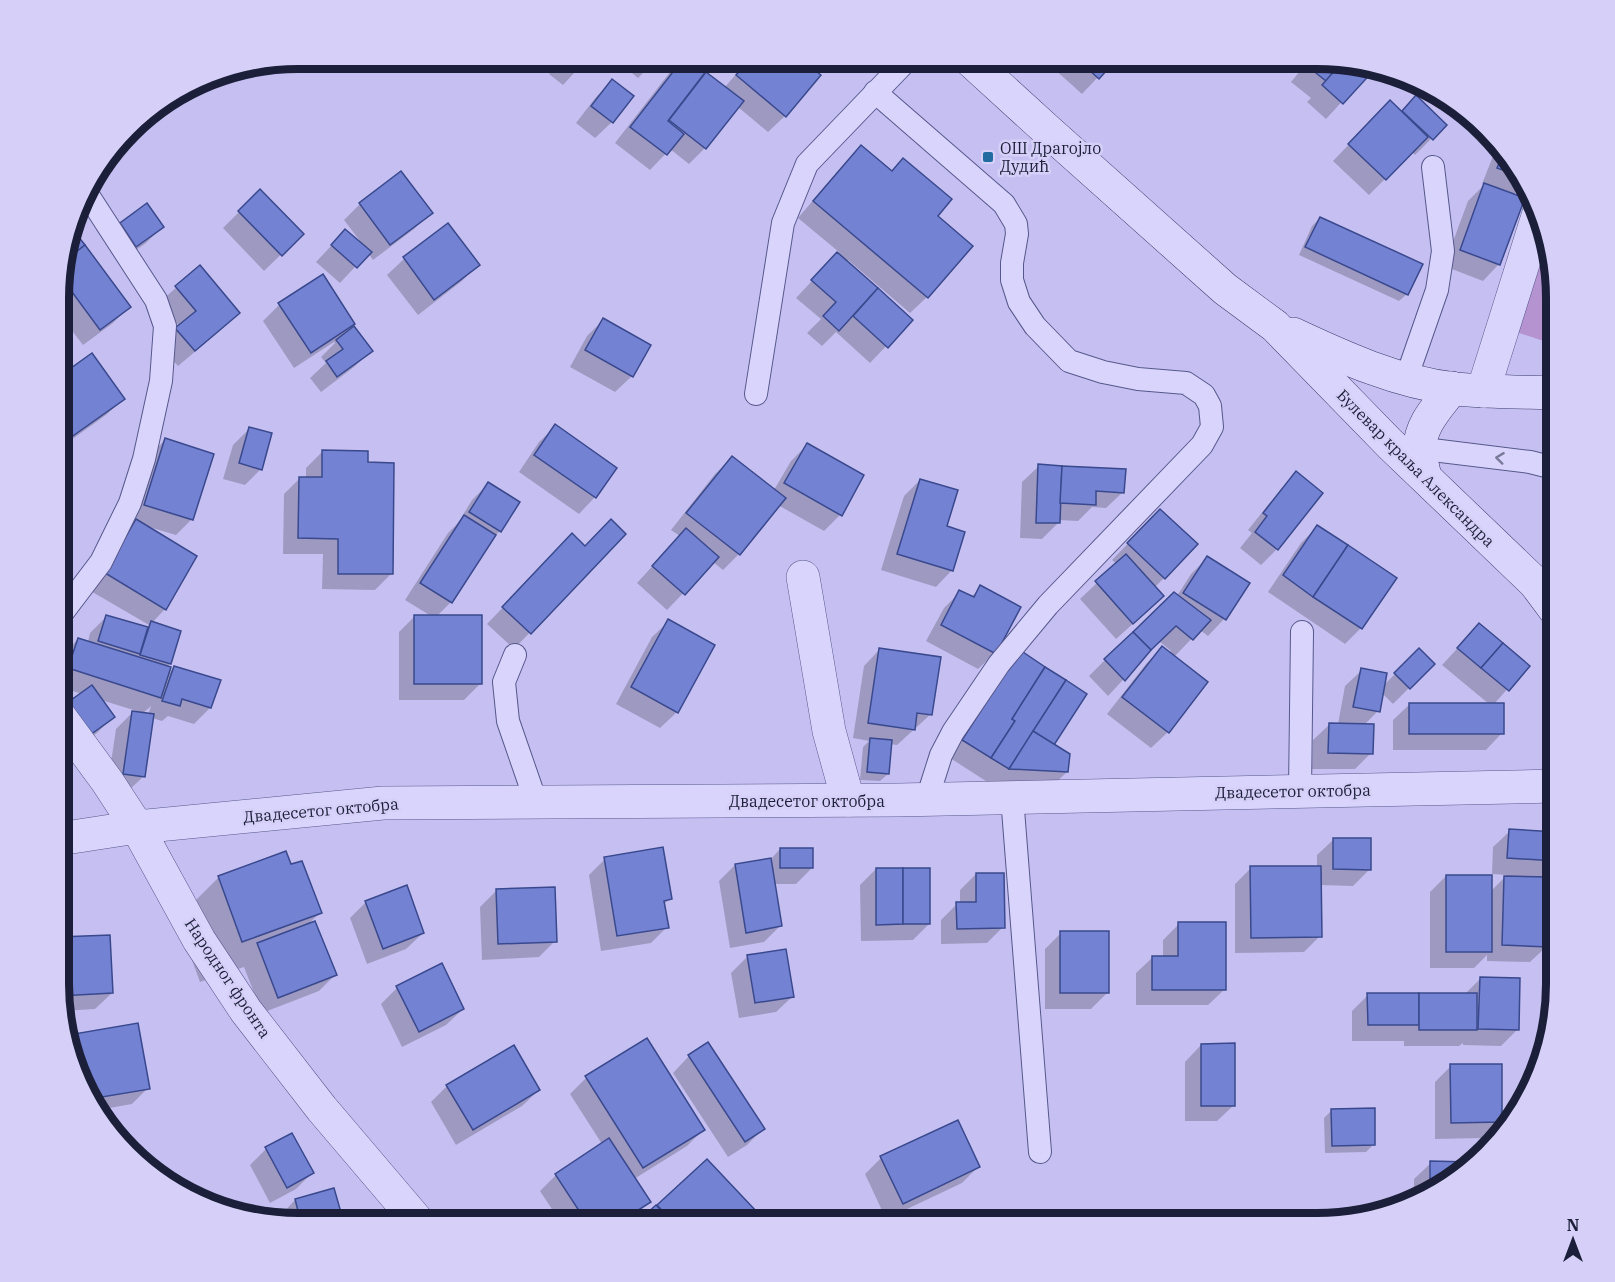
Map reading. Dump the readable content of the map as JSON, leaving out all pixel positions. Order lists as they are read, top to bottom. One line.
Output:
{"streets":{"street":["Булевар краља Александра","Двадесетог октобра","Народног фронта"]},"crossings":[["Двадесетог октобра","Народног фронта"]],"places":{"transit":["ОШ Драгојло Дудић"]},"north":"top"}
